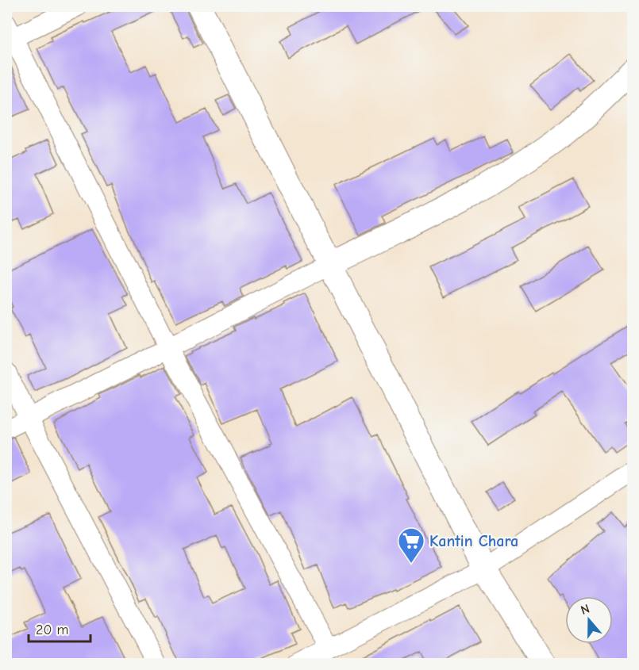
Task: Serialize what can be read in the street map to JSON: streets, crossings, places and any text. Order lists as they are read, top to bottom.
{
  "places": {
    "supermarket": ["Kantin Chara"]
  },
  "scale_bar": "20 m",
  "north": "top"
}
